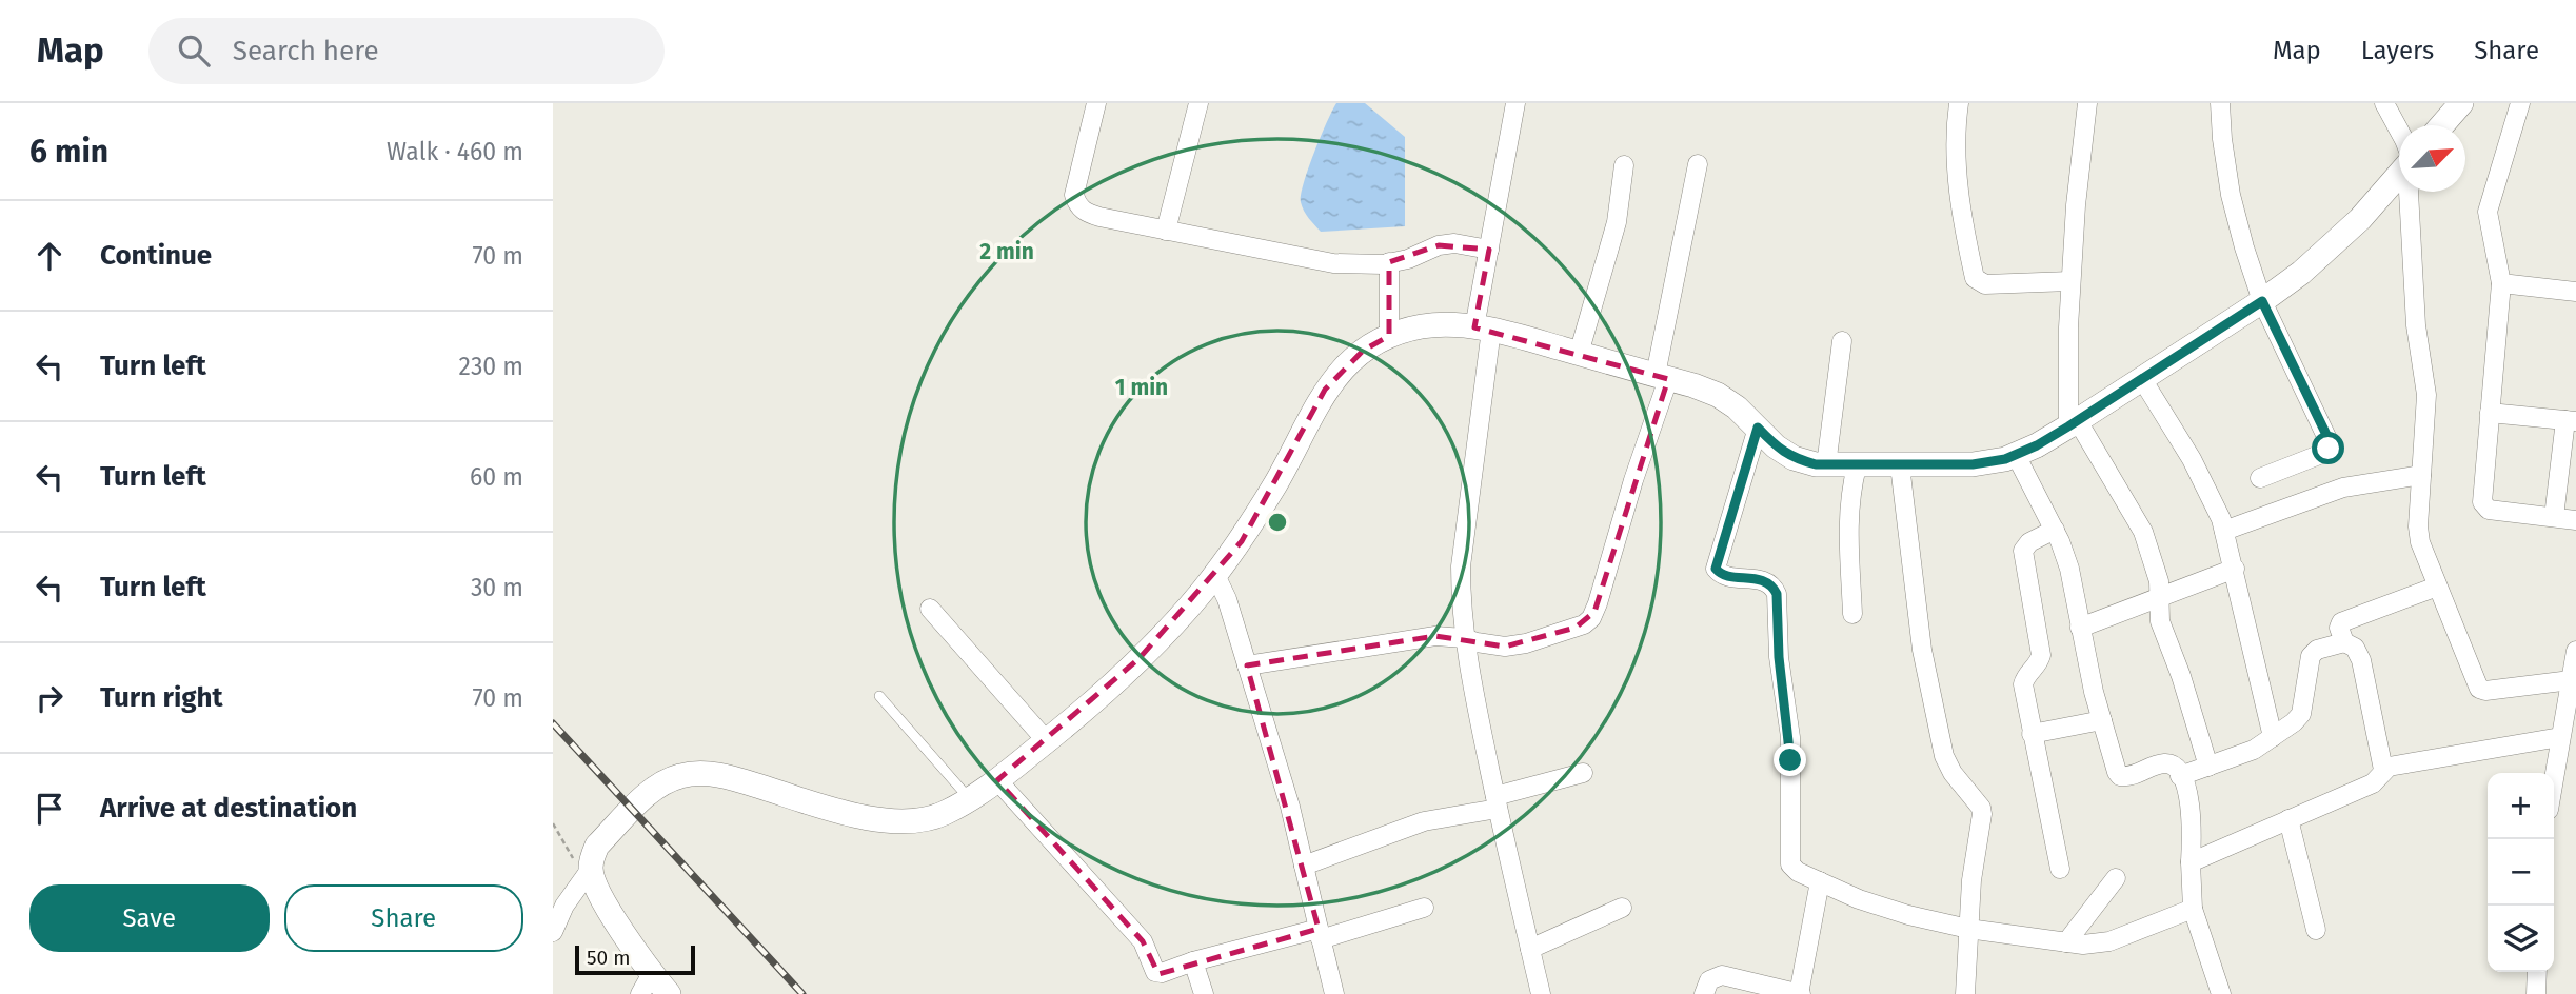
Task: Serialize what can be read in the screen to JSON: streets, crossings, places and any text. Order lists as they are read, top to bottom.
{
  "scale_bar": "50 m",
  "north": "top right",
  "page": {
    "header": "Map",
    "search": "Search here",
    "nav": ["Map", "Layers", "Share"],
    "heading": ["6 min", "Walk · 460 m"],
    "list": [
      ["Continue", "70 m"],
      ["Turn left", "230 m"],
      ["Turn left", "60 m"],
      ["Turn left", "30 m"],
      ["Turn right", "70 m"],
      "Arrive at destination"
    ],
    "map_buttons": ["+", "−"],
    "buttons": ["Save", "Share"],
    "scale": "50 m"
  },
  "rings": ["2 min", "1 min"]
}
